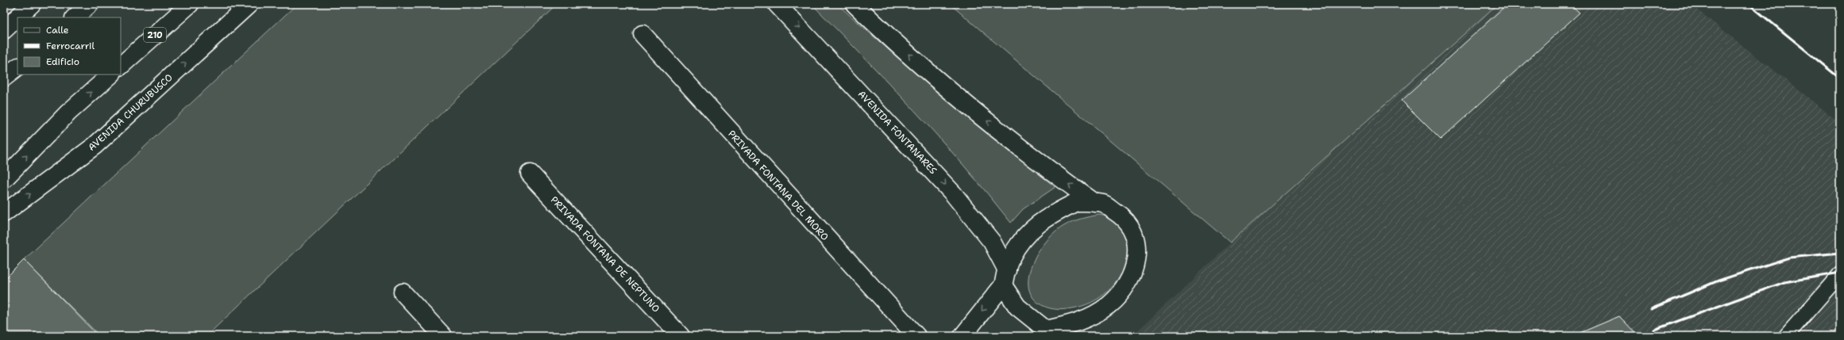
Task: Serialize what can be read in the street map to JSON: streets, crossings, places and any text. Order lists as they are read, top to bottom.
{
  "streets": {
    "main road": [
      "210",
      "AVENIDA CHURUBUSCO",
      "AVENIDA FONTANARES",
      "PRIVADA FONTANA DEL MORO",
      "PRIVADA FONTANA DE NEPTUNO"
    ]
  },
  "legend": ["Calle", "Ferrocarril", "Edificio"]
}
